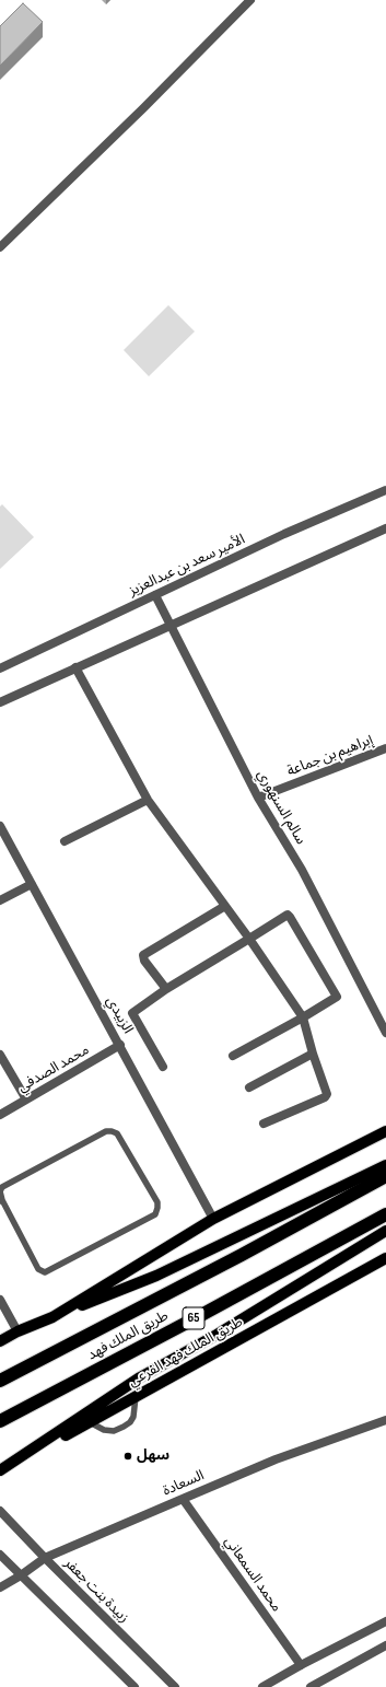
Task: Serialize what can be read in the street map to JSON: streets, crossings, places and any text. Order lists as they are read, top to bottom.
{
  "streets": {
    "highway": ["65", "طريق الملك فهد"],
    "main road": ["طريق الملك فهد الفرعي"],
    "street": [
      "الأمير سعد بن عبدالعزيز",
      "إبراهيم بن جماعة",
      "سالم السنهوري",
      "الزبيدي",
      "محمد الصدفي",
      "السعادة",
      "محمد السمعاني",
      "زبيدة بنت جعفر"
    ]
  },
  "crossings": [
    ["الأمير سعد بن عبدالعزيز", "سالم السنهوري"],
    ["إبراهيم بن جماعة", "سالم السنهوري"],
    ["الزبيدي", "محمد الصدفي"],
    ["السعادة", "محمد السمعاني"],
    ["السعادة", "زبيدة بنت جعفر"]
  ],
  "places": ["سهل"]
}
